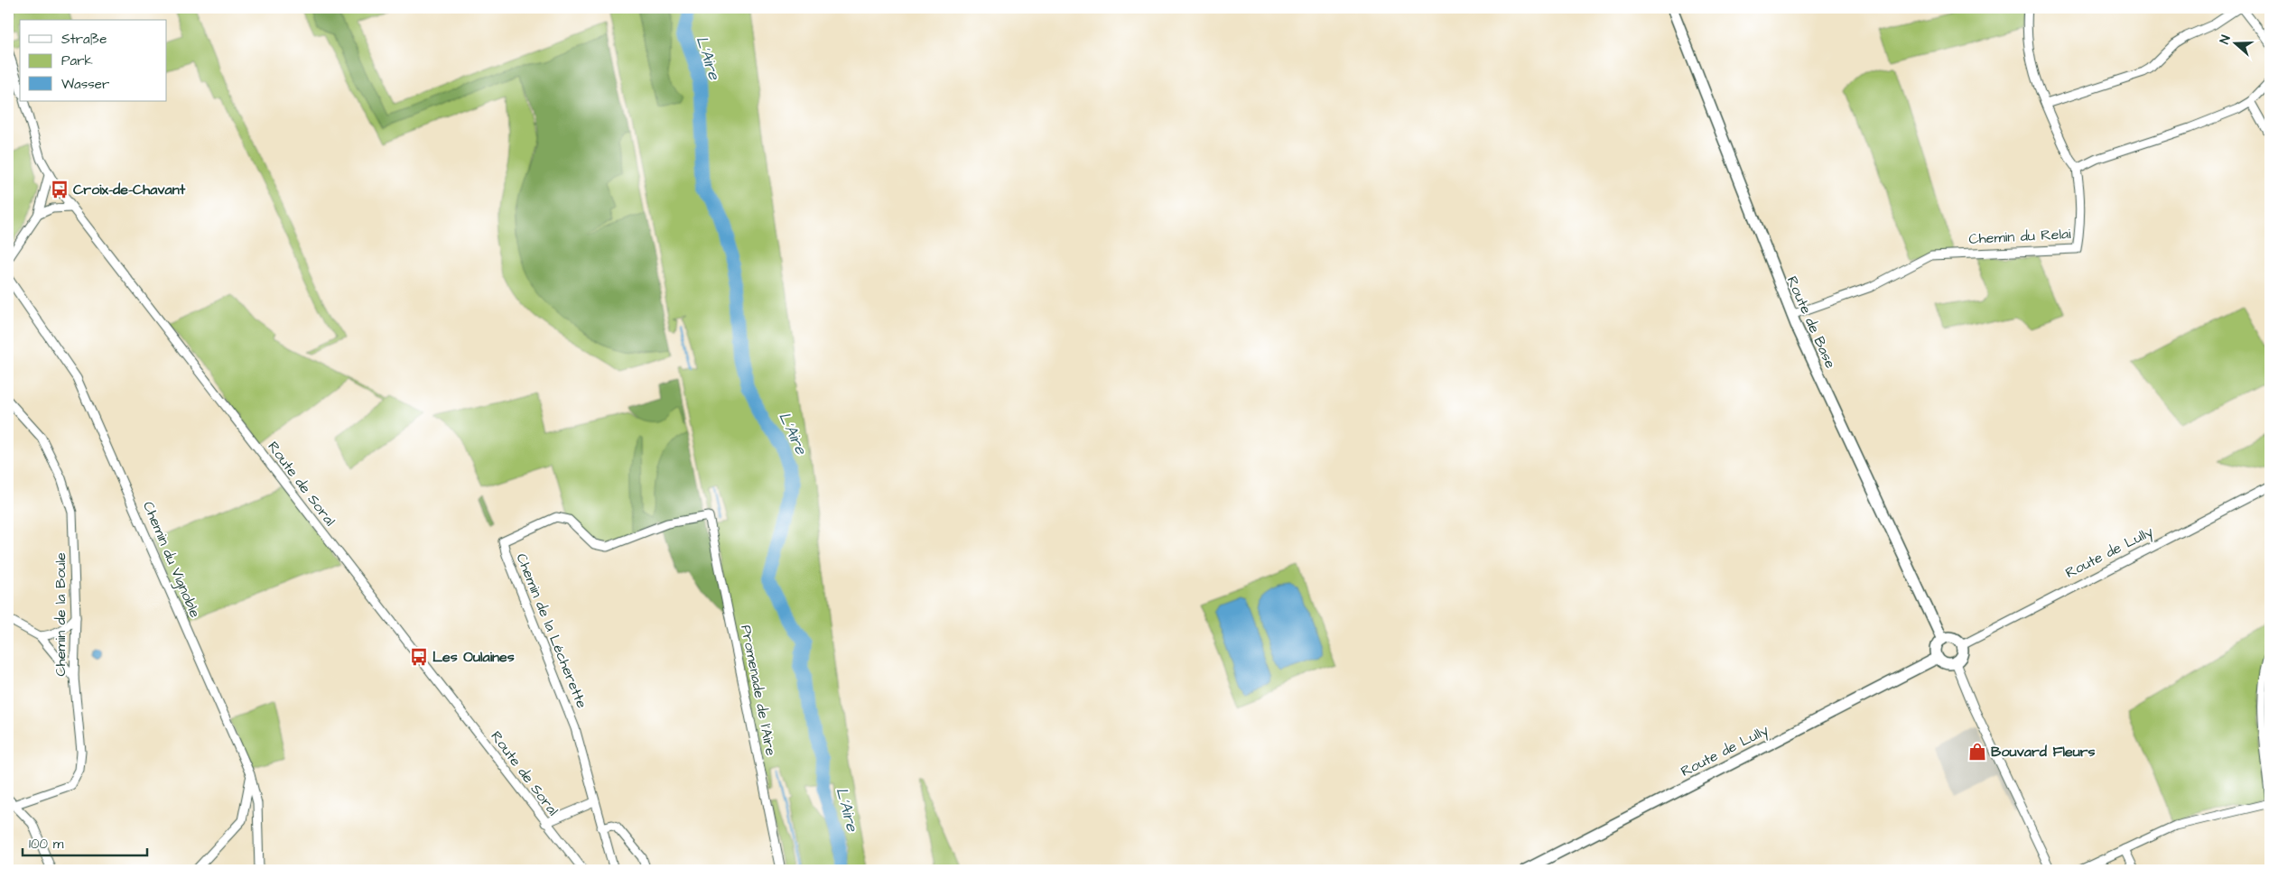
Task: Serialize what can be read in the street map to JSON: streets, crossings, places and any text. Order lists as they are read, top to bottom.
{
  "streets": {
    "main road": ["Route de Base", "Route de Lully"],
    "street": [
      "Chemin du Relai",
      "Route de Soral",
      "Chemin du Vignoble",
      "Chemin de la Boule",
      "Chemin de la Lécherette",
      "Promenade de l'Aire"
    ]
  },
  "crossings": [
    ["Chemin du Relai", "Route de Base"],
    ["Route de Base", "Route de Lully"],
    ["Chemin de la Lécherette", "Promenade de l'Aire"]
  ],
  "water": ["L'Aire"],
  "places": {
    "bus stop": ["Croix-de-Chavant", "Les Oulaines"],
    "shop": ["Bouvard Fleurs"]
  },
  "legend": ["Straße", "Park", "Wasser"],
  "scale_bar": "100 m",
  "north": "left"
}
